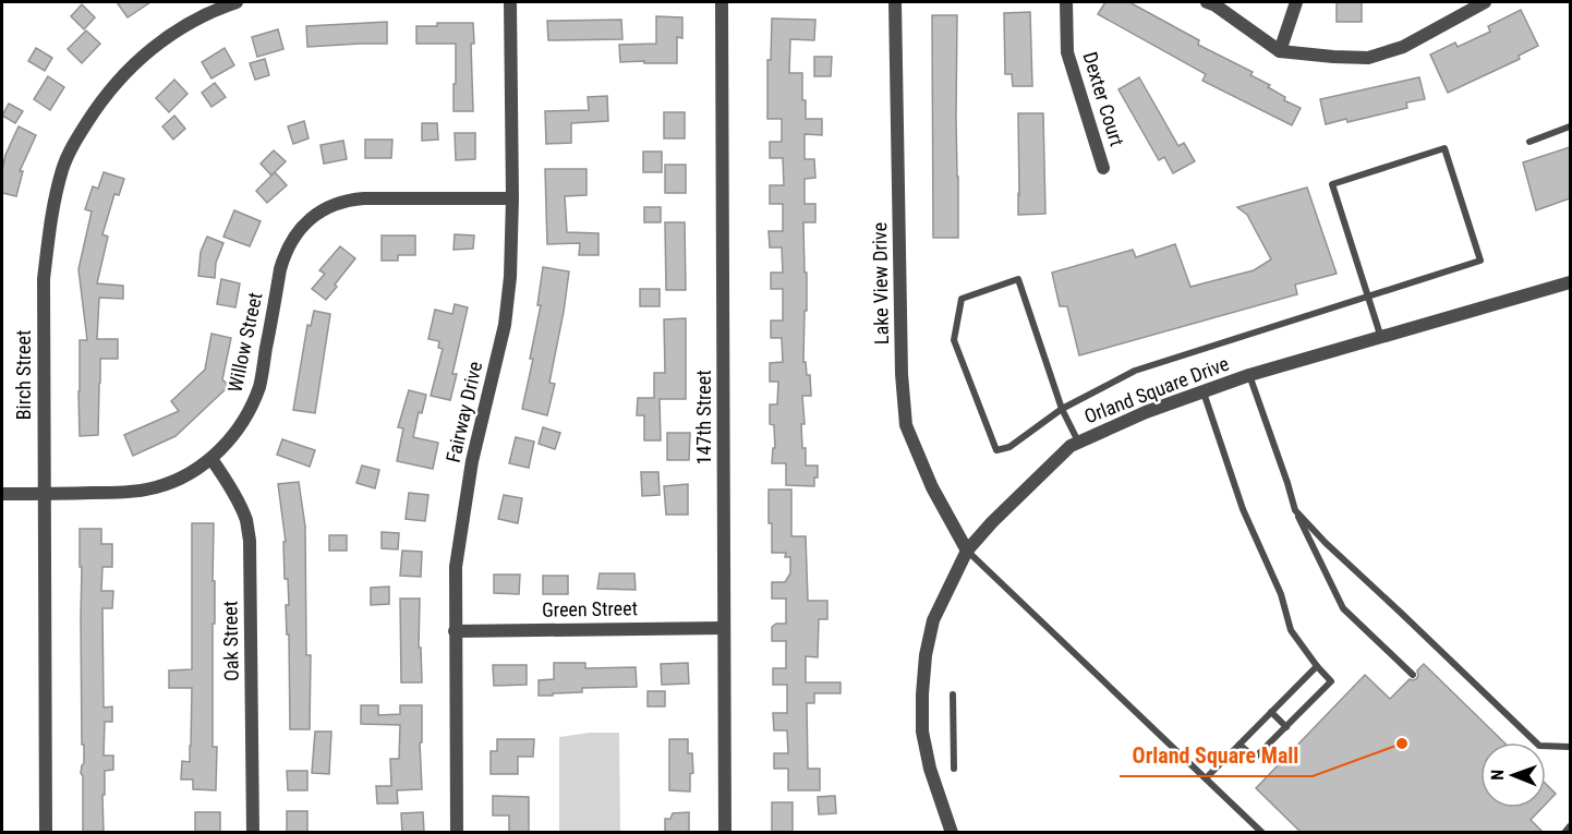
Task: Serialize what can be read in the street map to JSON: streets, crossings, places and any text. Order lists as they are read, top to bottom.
{
  "streets": {
    "street": [
      "Dexter Court",
      "Lake View Drive",
      "Willow Street",
      "Birch Street",
      "Orland Square Drive",
      "Fairway Drive",
      "147th Street",
      "Green Street",
      "Oak Street"
    ]
  },
  "crossings": [
    ["Lake View Drive", "Orland Square Drive"],
    ["Willow Street", "Birch Street"],
    ["Willow Street", "Fairway Drive"],
    ["Willow Street", "Oak Street"],
    ["Fairway Drive", "Green Street"],
    ["147th Street", "Green Street"]
  ],
  "places": ["Orland Square Mall"],
  "north": "left"
}
